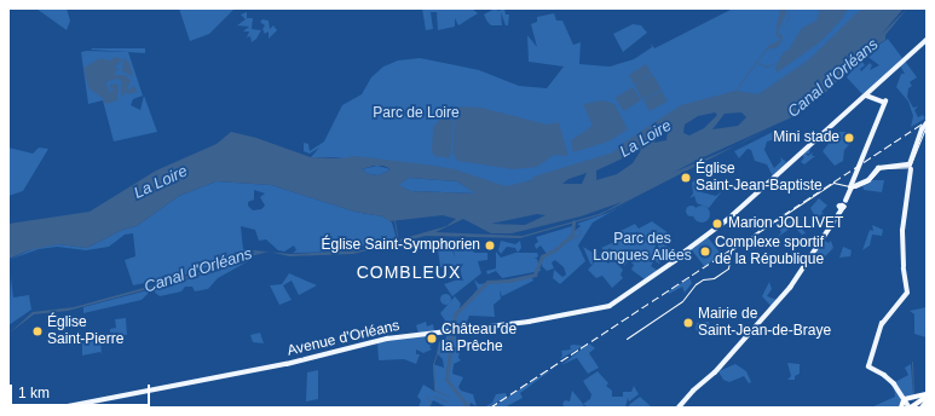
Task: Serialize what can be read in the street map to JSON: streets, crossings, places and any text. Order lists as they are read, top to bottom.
{
  "streets": {
    "main road": ["Avenue d'Orléans"]
  },
  "districts": ["COMBLEUX"],
  "water": ["Canal d'Orléans", "La Loire"],
  "parks": ["Parc de Loire", "Parc des Longues Allées"],
  "places": [
    "Mini stade",
    "Église Saint-Jean-Baptiste",
    "Marion JOLLIVET",
    "Église Saint-Symphorien",
    "Complexe sportif de la République",
    "Mairie de Saint-Jean-de-Braye",
    "Église Saint-Pierre",
    "Château de la Prêche"
  ],
  "scale_bar": "1 km"
}
